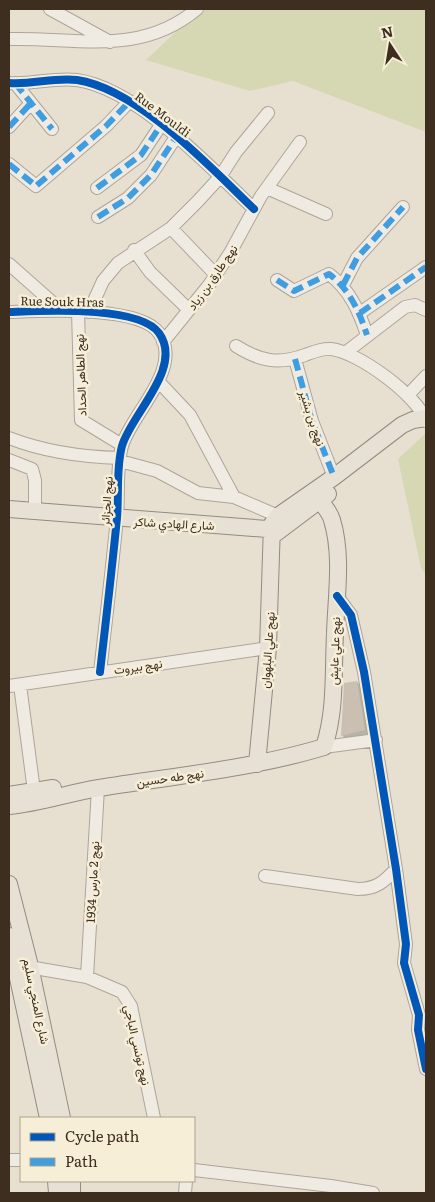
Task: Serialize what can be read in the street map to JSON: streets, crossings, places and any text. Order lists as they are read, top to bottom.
{
  "streets": {
    "main road": [
      "شارع الهادي شاكر",
      "نهج علي البلهوان",
      "نهج علي عايش",
      "نهج طه حسين",
      "شارع المنجي سليم"
    ],
    "street": [
      "Rue Mouldi",
      "نهج طارق بن زياد",
      "Rue Souk Hras",
      "نهج الطاهر الحداد",
      "نهج بن بشير",
      "نهج الجزائر",
      "نهج بيروت",
      "نهج 2 مارس 1934",
      "نهج تونسي الباجي"
    ]
  },
  "crossings": [
    ["Rue Mouldi", "نهج طارق بن زياد"],
    ["نهج طارق بن زياد", "Rue Souk Hras"],
    ["نهج طارق بن زياد", "نهج الجزائر"],
    ["Rue Souk Hras", "نهج الطاهر الحداد"],
    ["Rue Souk Hras", "نهج الجزائر"],
    ["نهج الطاهر الحداد", "نهج الجزائر"],
    ["نهج الجزائر", "شارع الهادي شاكر"],
    ["نهج الجزائر", "نهج بيروت"],
    ["شارع الهادي شاكر", "نهج علي البلهوان"],
    ["نهج علي البلهوان", "نهج بيروت"],
    ["نهج علي البلهوان", "نهج طه حسين"],
    ["نهج طه حسين", "نهج 2 مارس 1934"],
    ["نهج 2 مارس 1934", "نهج تونسي الباجي"],
    ["شارع المنجي سليم", "نهج تونسي الباجي"]
  ],
  "legend": ["Cycle path", "Path"],
  "north": "top"
}
